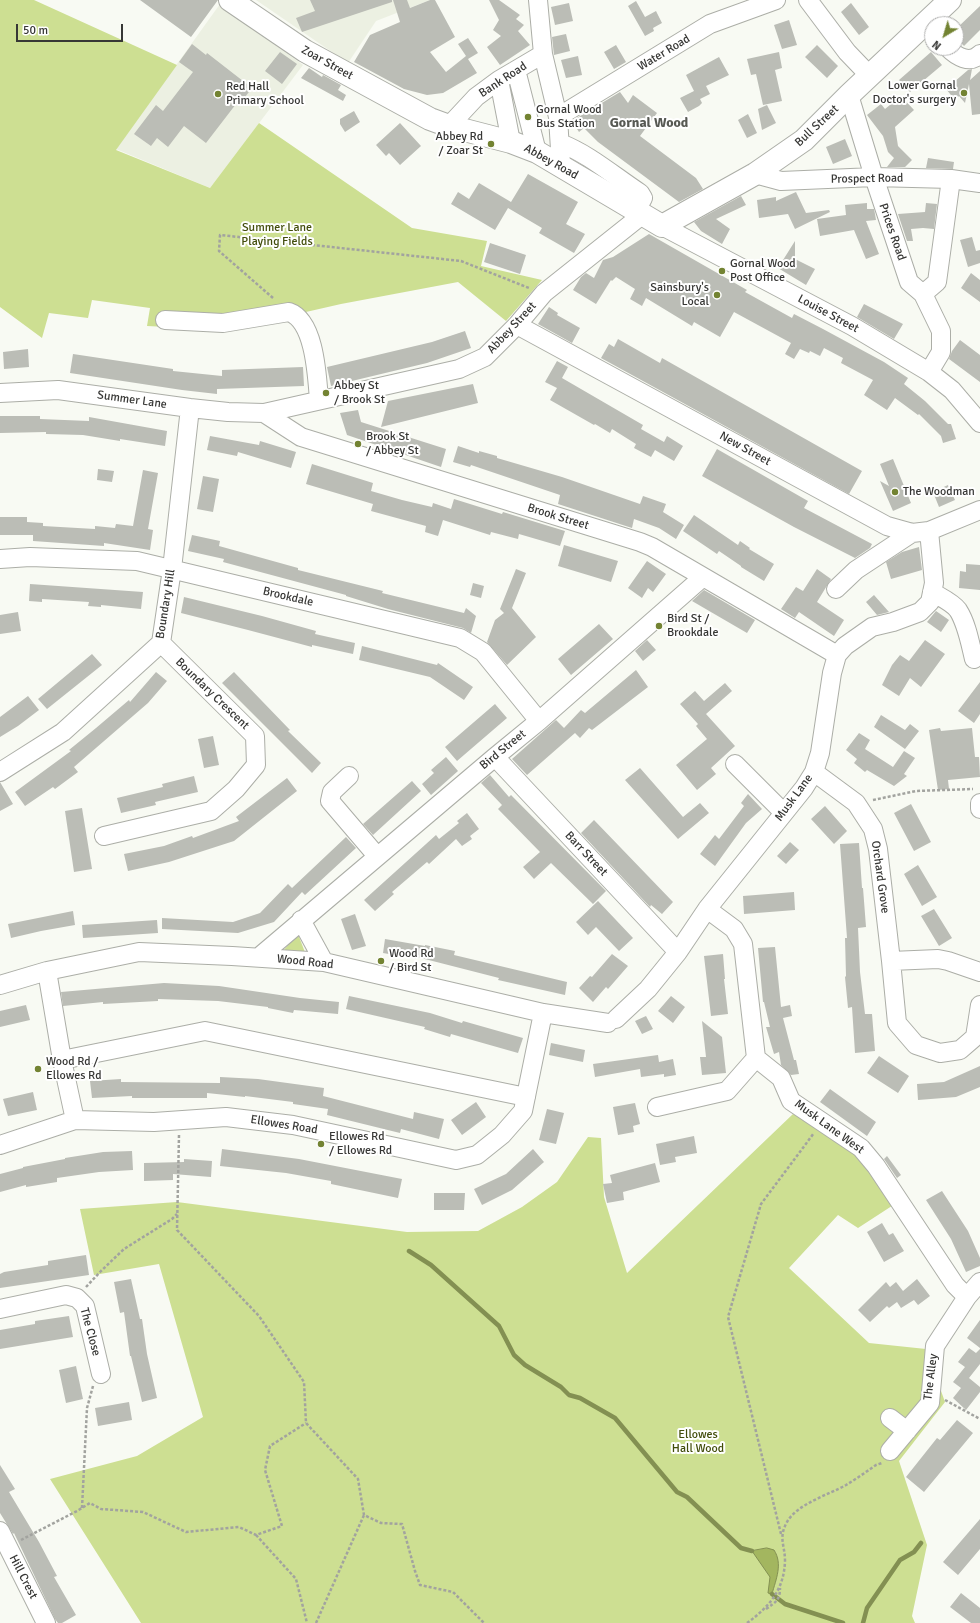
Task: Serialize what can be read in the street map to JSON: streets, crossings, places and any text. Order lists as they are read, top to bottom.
{
  "streets": {
    "main road": ["Zoar Street", "Bull Street", "Abbey Road"],
    "street": [
      "Water Road",
      "Bank Road",
      "Prospect Road",
      "Prices Road",
      "Louise Street",
      "Abbey Street",
      "Summer Lane",
      "New Street",
      "Brook Street",
      "Brookdale",
      "Boundary Hill",
      "Boundary Crescent",
      "Bird Street",
      "Musk Lane",
      "Barr Street",
      "Orchard Grove",
      "Wood Road",
      "Ellowes Road",
      "Musk Lane West",
      "The Close",
      "The Alley",
      "Hill Crest"
    ]
  },
  "crossings": [
    ["Water Road", "Bank Road"],
    ["Zoar Street", "Bank Road"],
    ["Zoar Street", "Abbey Road"],
    ["Bank Road", "Abbey Road"],
    ["Bull Street", "Prospect Road"],
    ["Bull Street", "Prices Road"],
    ["Bull Street", "Louise Street"],
    ["Abbey Road", "Abbey Street"],
    ["Prospect Road", "Prices Road"],
    ["Prices Road", "Louise Street"],
    ["Abbey Street", "Summer Lane"],
    ["Abbey Street", "New Street"],
    ["Abbey Street", "Brook Street"],
    ["Summer Lane", "Brook Street"],
    ["Summer Lane", "Boundary Hill"],
    ["Brook Street", "Bird Street"],
    ["Brook Street", "Musk Lane"],
    ["Brookdale", "Boundary Hill"],
    ["Brookdale", "Bird Street"],
    ["Boundary Hill", "Boundary Crescent"],
    ["Bird Street", "Barr Street"],
    ["Bird Street", "Wood Road"],
    ["Musk Lane", "Barr Street"],
    ["Musk Lane", "Orchard Grove"],
    ["Musk Lane", "Wood Road"],
    ["Wood Road", "Ellowes Road"],
    ["Musk Lane West", "The Alley"]
  ],
  "districts": ["Gornal Wood"],
  "parks": ["Summer Lane Playing Fields", "Ellowes Hall Wood"],
  "places": [
    "Lower Gornal Doctor's surgery",
    "Red Hall Primary School",
    "Gornal Wood Bus Station",
    "Abbey Rd / Zoar St",
    "Gornal Wood Post Office",
    "Sainsbury's Local",
    "Abbey St / Brook St",
    "Brook St / Abbey St",
    "The Woodman",
    "Bird St / Brookdale",
    "Wood Rd / Bird St",
    "Wood Rd / Ellowes Rd",
    "Ellowes Rd / Ellowes Rd"
  ],
  "scale_bar": "50 m",
  "north": "bottom left"
}
